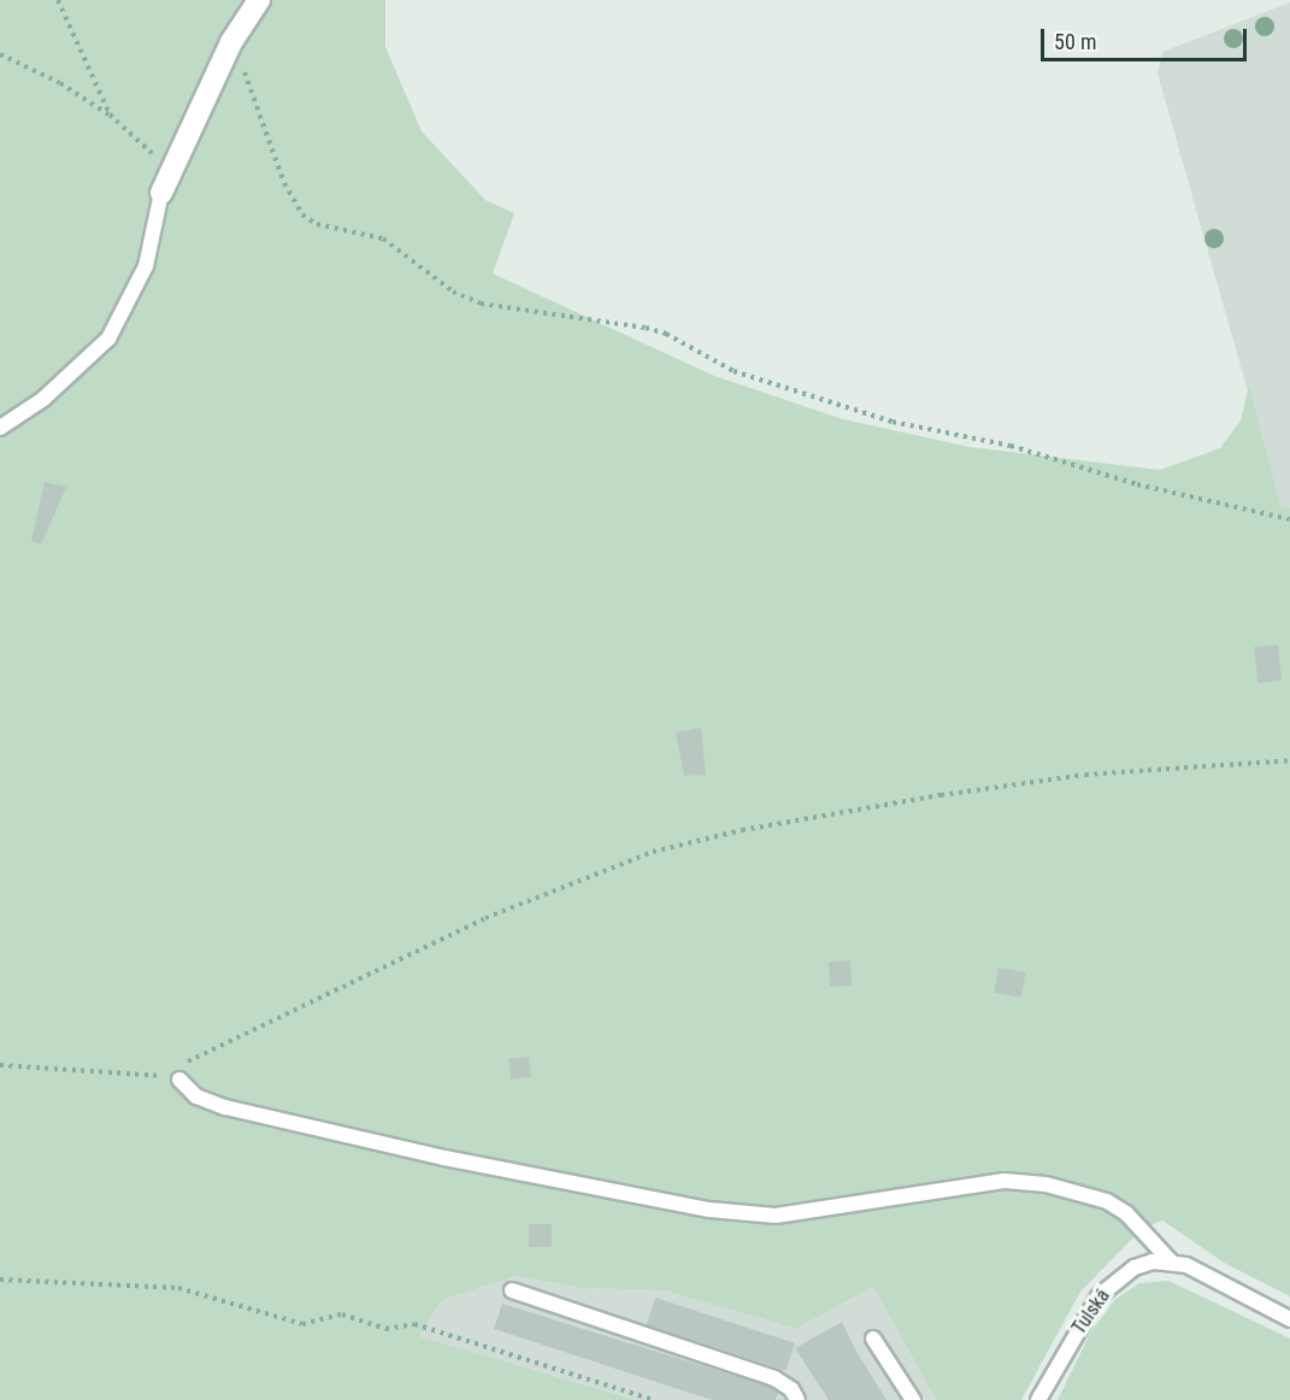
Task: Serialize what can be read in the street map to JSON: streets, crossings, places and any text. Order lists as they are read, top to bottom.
{
  "streets": {
    "lane": ["Tulská"]
  },
  "scale_bar": "50 m"
}
